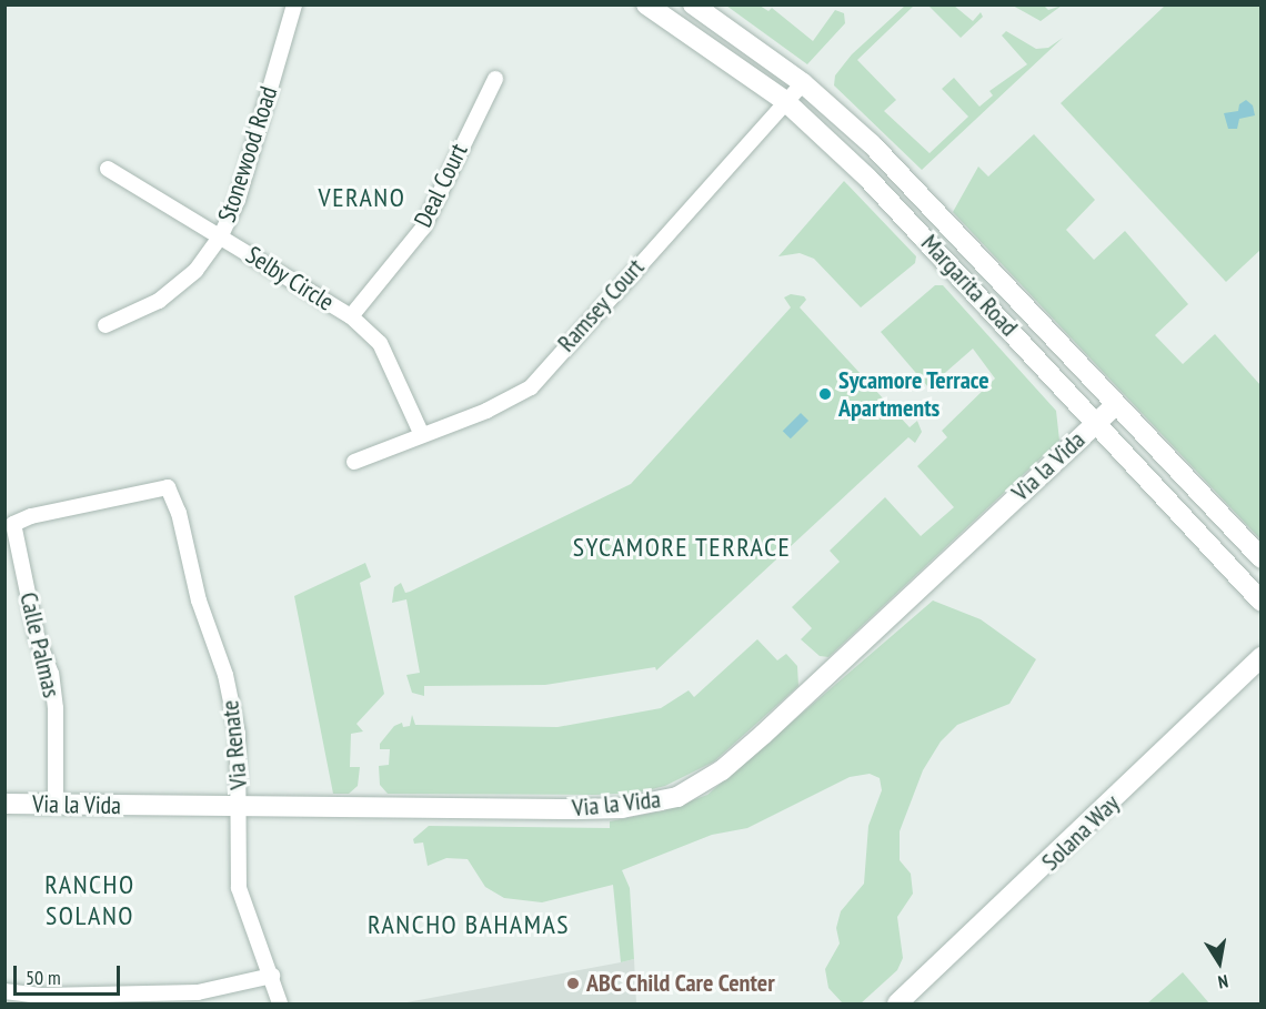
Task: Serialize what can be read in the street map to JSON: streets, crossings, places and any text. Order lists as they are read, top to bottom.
{
  "streets": {
    "street": [
      "Stonewood Road",
      "Deal Court",
      "Selby Circle",
      "Margarita Road",
      "Ramsey Court",
      "Via la Vida",
      "Calle Palmas",
      "Via Renate",
      "Solana Way"
    ]
  },
  "crossings": [
    ["Stonewood Road", "Selby Circle"],
    ["Deal Court", "Selby Circle"],
    ["Selby Circle", "Ramsey Court"],
    ["Margarita Road", "Ramsey Court"],
    ["Margarita Road", "Via la Vida"],
    ["Via la Vida", "Calle Palmas"],
    ["Via la Vida", "Via Renate"],
    ["Calle Palmas", "Via Renate"]
  ],
  "districts": [
    "VERANO",
    "SYCAMORE TERRACE",
    "RANCHO SOLANO",
    "RANCHO BAHAMAS"
  ],
  "places": ["Sycamore Terrace Apartments", "ABC Child Care Center"],
  "scale_bar": "50 m",
  "north": "bottom"
}
